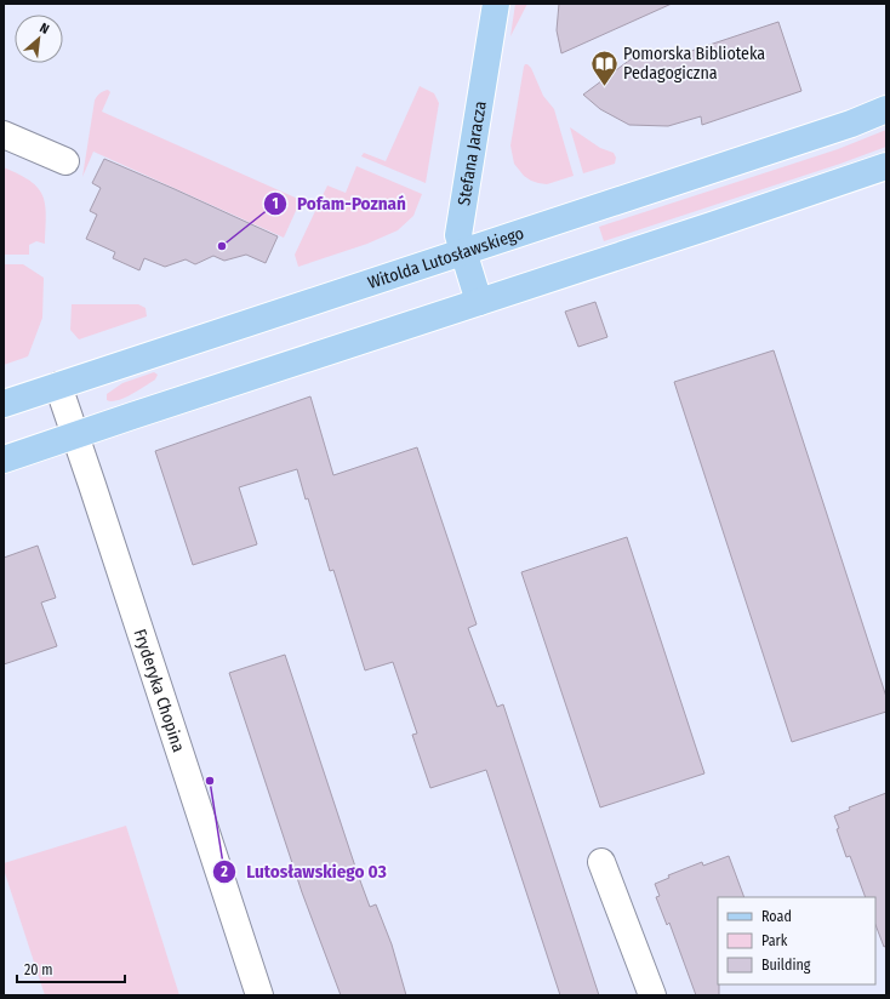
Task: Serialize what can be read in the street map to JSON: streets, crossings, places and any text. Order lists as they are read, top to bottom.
{
  "streets": {
    "main road": ["Stefana Jaracza", "Witolda Lutosławskiego"],
    "street": ["Fryderyka Chopina"]
  },
  "crossings": [
    ["Stefana Jaracza", "Witolda Lutosławskiego"],
    ["Witolda Lutosławskiego", "Fryderyka Chopina"]
  ],
  "places": {
    "library": ["Pomorska Biblioteka Pedagogiczna"],
    "other": ["Pofam-Poznań", "Lutosławskiego 03"]
  },
  "legend": ["Road", "Park", "Building"],
  "scale_bar": "20 m",
  "north": "top right"
}
